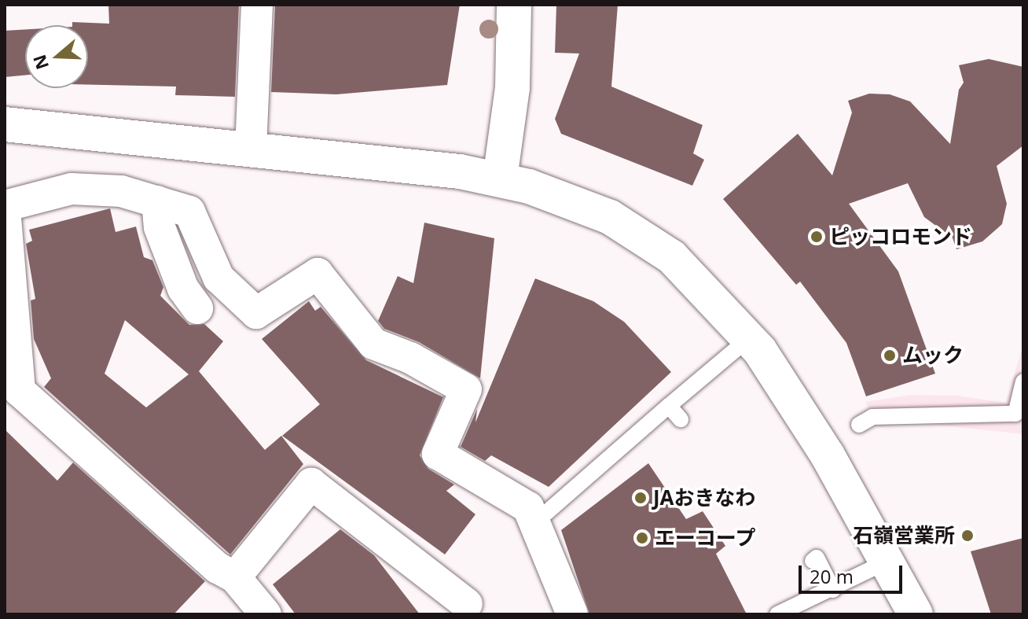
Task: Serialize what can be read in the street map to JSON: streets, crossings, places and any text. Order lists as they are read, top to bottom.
{
  "places": [
    "ピッコロモンド",
    "ムック",
    "JAおきなわ",
    "石嶺営業所",
    "エーコープ"
  ],
  "scale_bar": "20 m",
  "north": "left"
}
